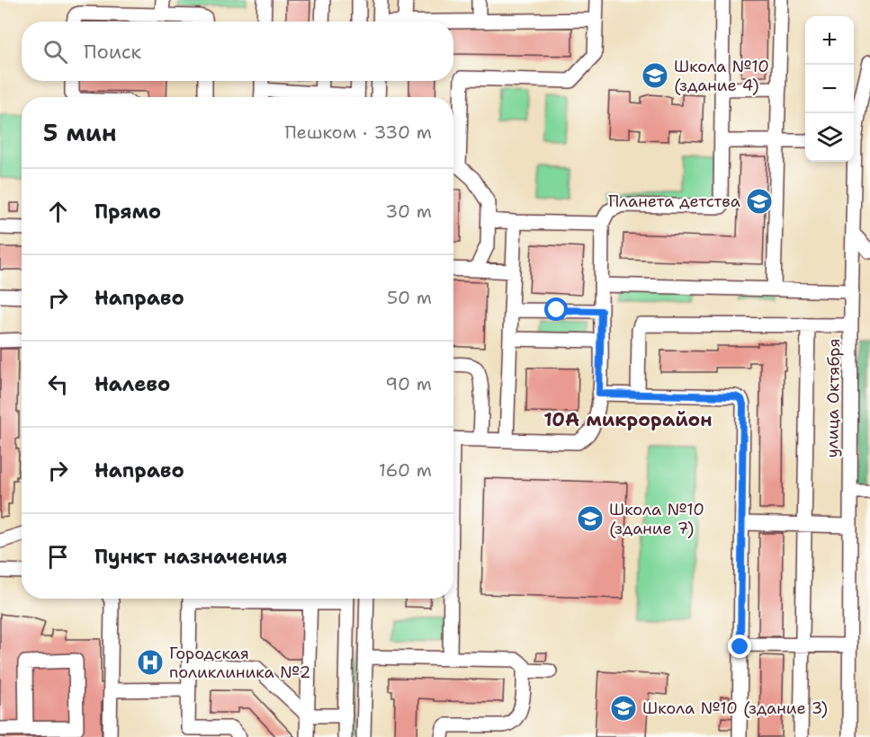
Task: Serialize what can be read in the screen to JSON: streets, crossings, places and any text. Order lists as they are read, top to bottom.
{
  "streets": {
    "street": ["улица Октября"]
  },
  "districts": ["10А микрорайон"],
  "places": {
    "school or university": [
      "Школа №10 (здание 4)",
      "Планета детства",
      "Школа №10 (здание 7)",
      "Школа №10 (здание 3)"
    ],
    "hospital": ["Городская поликлиника №2"]
  },
  "page": {
    "map_buttons": ["+", "−"],
    "search": "Поиск",
    "heading": ["5 мин", "Пешком · 330 m"],
    "list": [
      ["Прямо", "30 m"],
      ["Направо", "50 m"],
      ["Налево", "90 m"],
      ["Направо", "160 m"],
      "Пункт назначения"
    ]
  }
}
